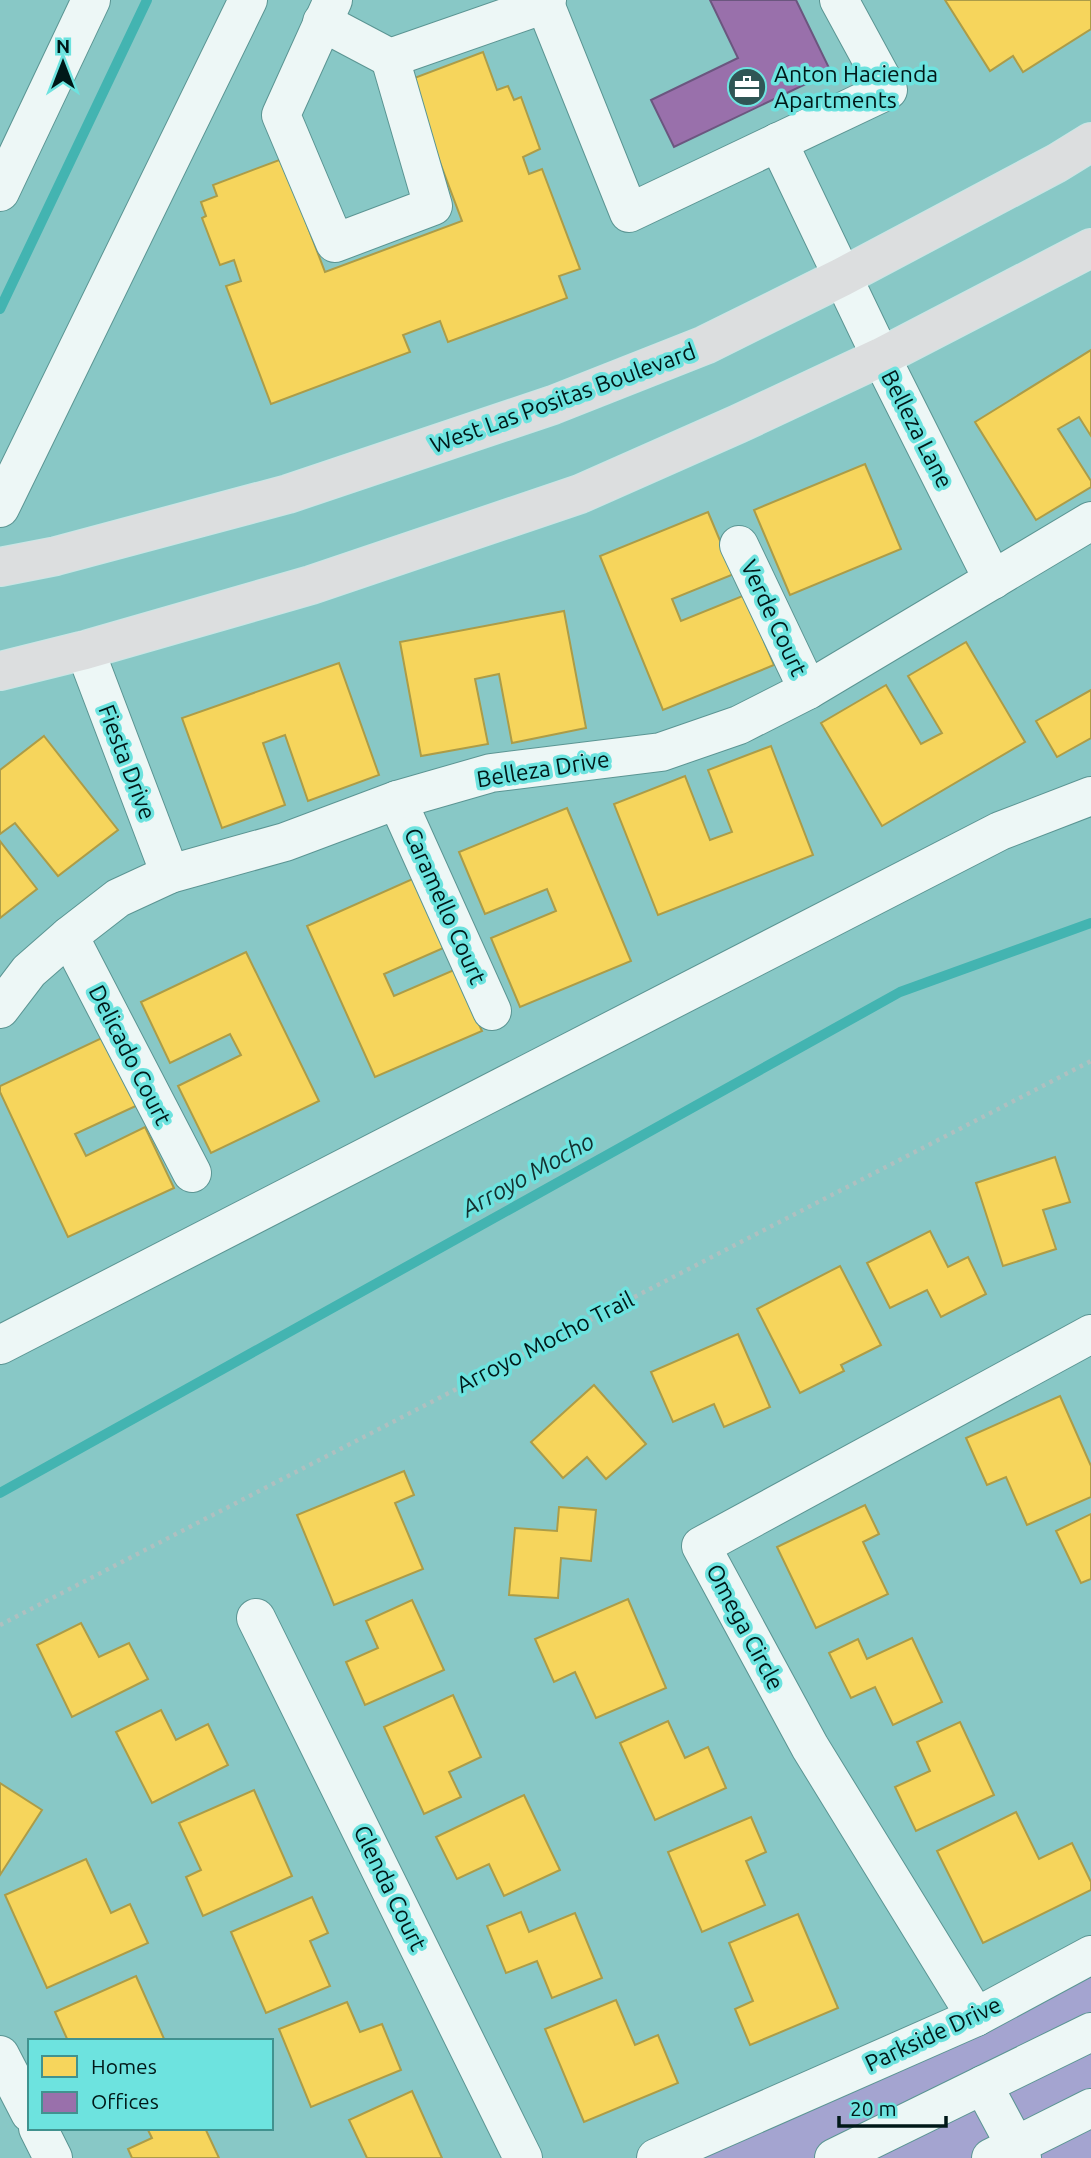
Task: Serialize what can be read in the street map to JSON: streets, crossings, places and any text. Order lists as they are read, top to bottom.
{
  "streets": {
    "main road": ["West Las Positas Boulevard"],
    "street": [
      "Belleza Lane",
      "Verde Court",
      "Fiesta Drive",
      "Belleza Drive",
      "Caramello Court",
      "Delicado Court",
      "Omega Circle",
      "Glenda Court",
      "Parkside Drive"
    ],
    "path": ["Arroyo Mocho Trail"]
  },
  "crossings": [
    ["West Las Positas Boulevard", "Belleza Lane"],
    ["Belleza Lane", "Belleza Drive"],
    ["Verde Court", "Belleza Drive"],
    ["Fiesta Drive", "Belleza Drive"],
    ["Belleza Drive", "Caramello Court"],
    ["Belleza Drive", "Delicado Court"],
    ["Omega Circle", "Parkside Drive"]
  ],
  "water": ["Arroyo Mocho"],
  "places": {
    "office": ["Anton Hacienda Apartments"]
  },
  "legend": ["Homes", "Offices"],
  "scale_bar": "20 m",
  "north": "top"
}
